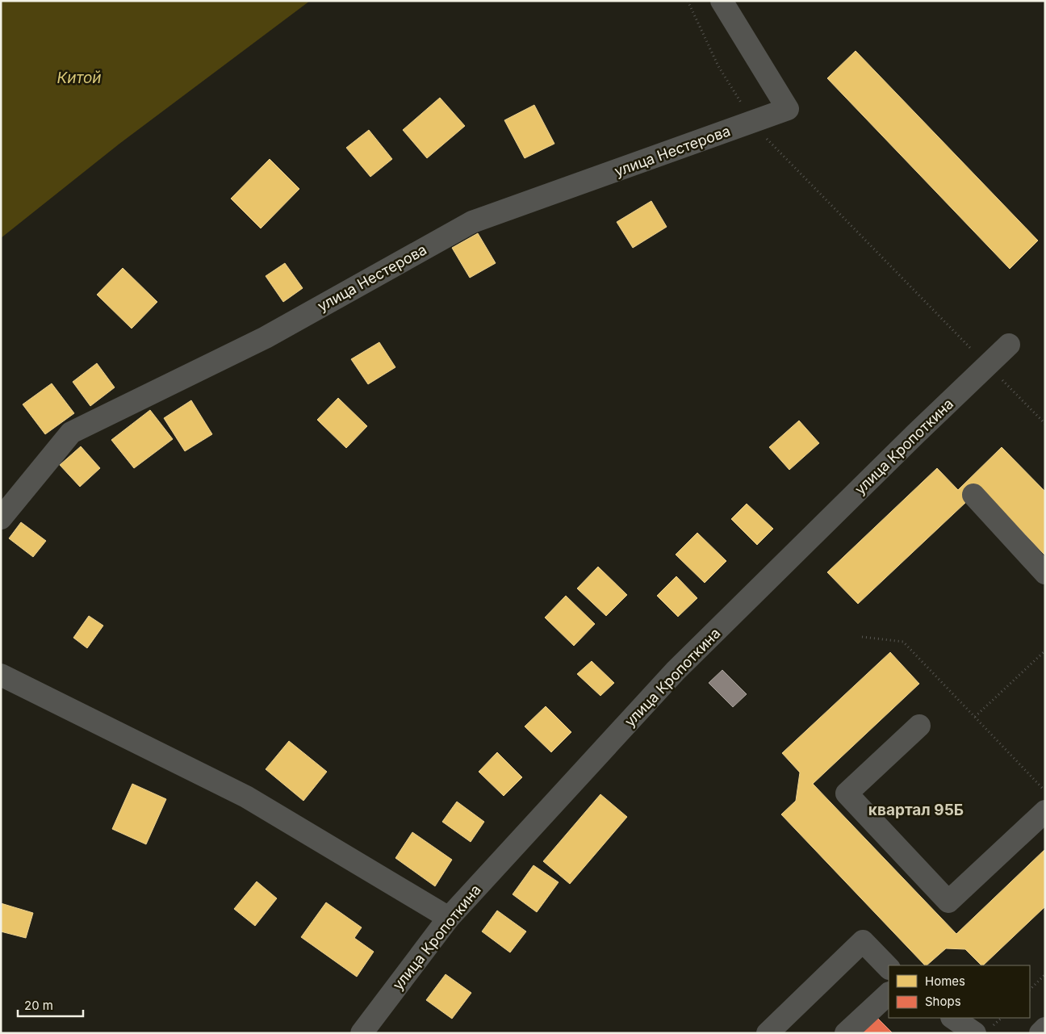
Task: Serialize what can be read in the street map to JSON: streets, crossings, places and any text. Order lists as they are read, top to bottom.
{
  "streets": {
    "street": ["улица Нестерова", "улица Кропоткина"]
  },
  "districts": ["квартал 95Б"],
  "water": ["Китой"],
  "legend": ["Homes", "Shops"],
  "scale_bar": "20 m"
}
